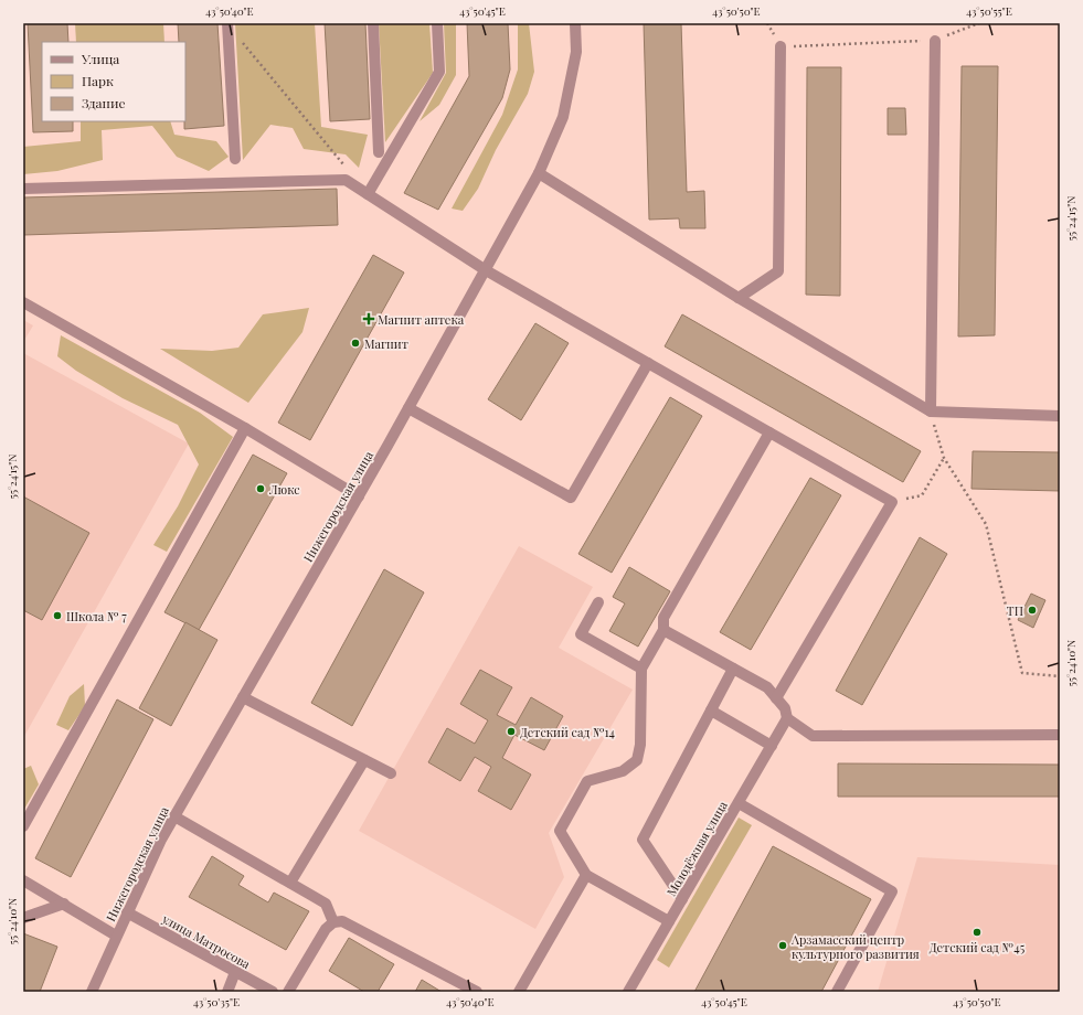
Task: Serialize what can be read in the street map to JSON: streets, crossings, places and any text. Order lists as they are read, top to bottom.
{
  "streets": {
    "street": ["Нижегородская улица", "Молодёжная улица", "улица Матросова"]
  },
  "crossings": [
    ["Нижегородская улица", "улица Матросова"]
  ],
  "places": {
    "health": ["Магнит аптека"],
    "other": [
      "Магнит",
      "Люкс",
      "ТП",
      "Школа № 7",
      "Детский сад №14",
      "Детский сад №45",
      "Арзамасский центр культурного развития"
    ]
  },
  "legend": ["Улица", "Парк", "Здание"],
  "coordinates": [
    "43°50'40\"E",
    "43°50'45\"E",
    "43°50'50\"E",
    "43°50'55\"E",
    "55°24'15\"N",
    "55°24'10\"N",
    "43°50'35\"E"
  ]
}
